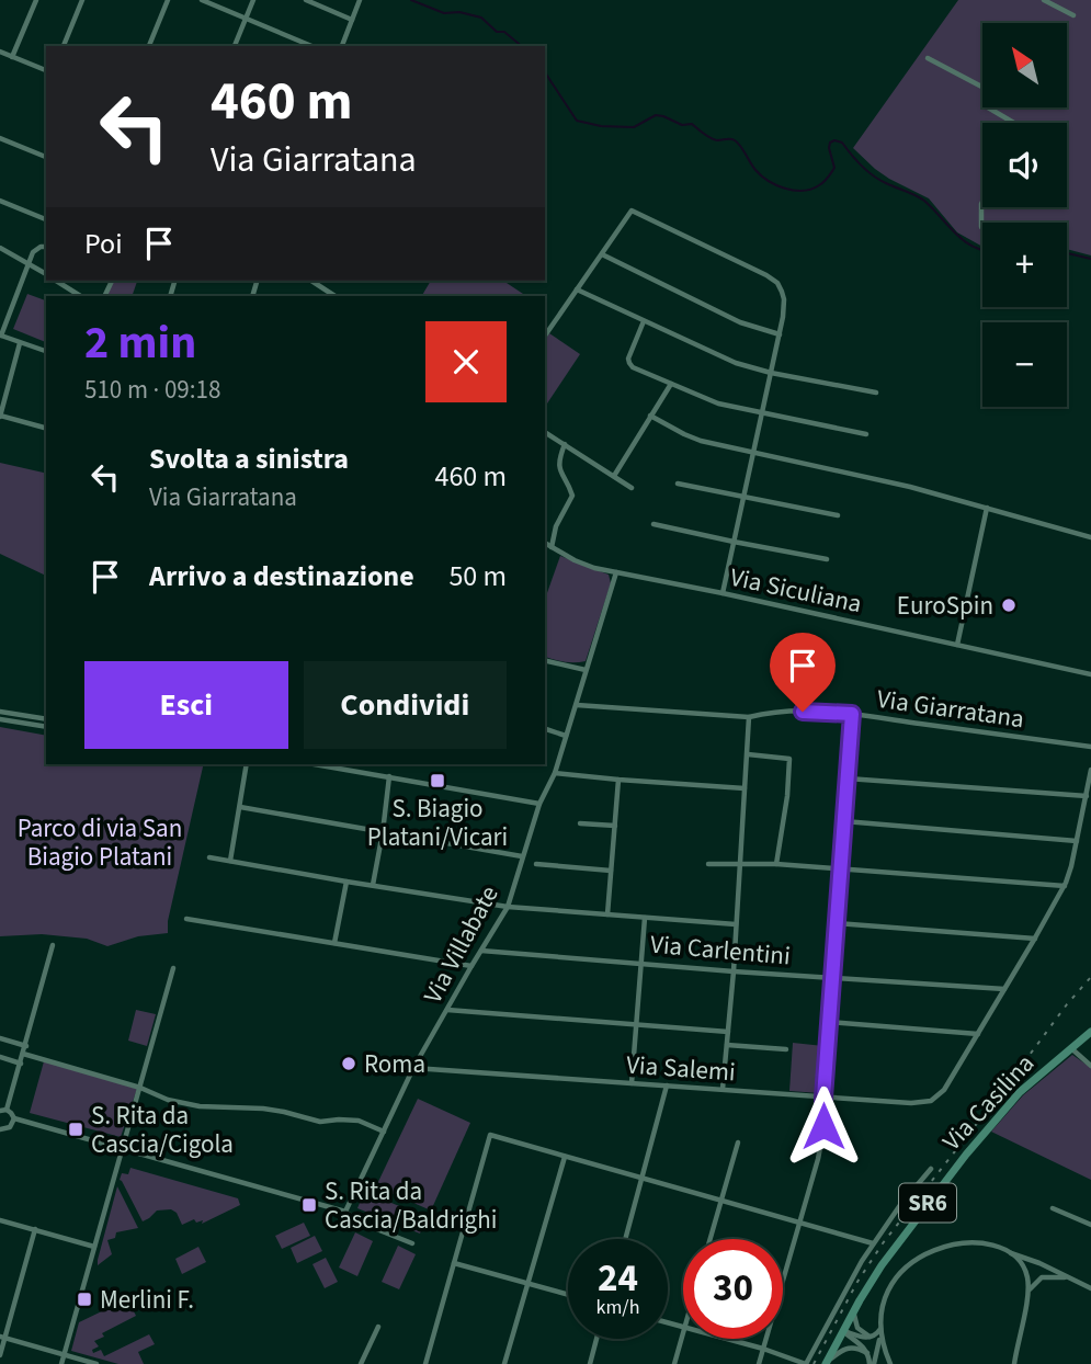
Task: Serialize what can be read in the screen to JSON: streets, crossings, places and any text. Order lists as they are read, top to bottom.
{
  "streets": {
    "main road": ["Via Casilina", "SR6"],
    "street": [
      "Via Siculiana",
      "Via Giarratana",
      "Via Villabate",
      "Via Carlentini",
      "Via Salemi"
    ]
  },
  "crossings": [
    ["Via Siculiana", "Via Villabate"],
    ["Via Giarratana", "Via Villabate"],
    ["Via Villabate", "Via Carlentini"],
    ["Via Villabate", "Via Salemi"]
  ],
  "parks": ["Parco di via San Biagio Platani"],
  "places": {
    "other": ["EuroSpin", "Roma"],
    "transit": [
      "S. Biagio Platani/Vicari",
      "S. Rita da Cascia/Cigola",
      "S. Rita da Cascia/Baldrighi",
      "Merlini F."
    ]
  },
  "north": "top left",
  "page": {
    "map_buttons": ["+", "−"],
    "turn": ["460 m", "Via Giarratana"],
    "then": "Poi",
    "heading": ["2 min", "510 m · 09:18"],
    "list": [
      {
        "name": "Svolta a sinistra",
        "note": "Via Giarratana",
        "value": "460 m"
      },
      {
        "name": "Arrivo a destinazione",
        "value": "50 m"
      }
    ],
    "buttons": ["Esci", "Condividi"],
    "speed": "24 km/h",
    "limit": "30"
  }
}
